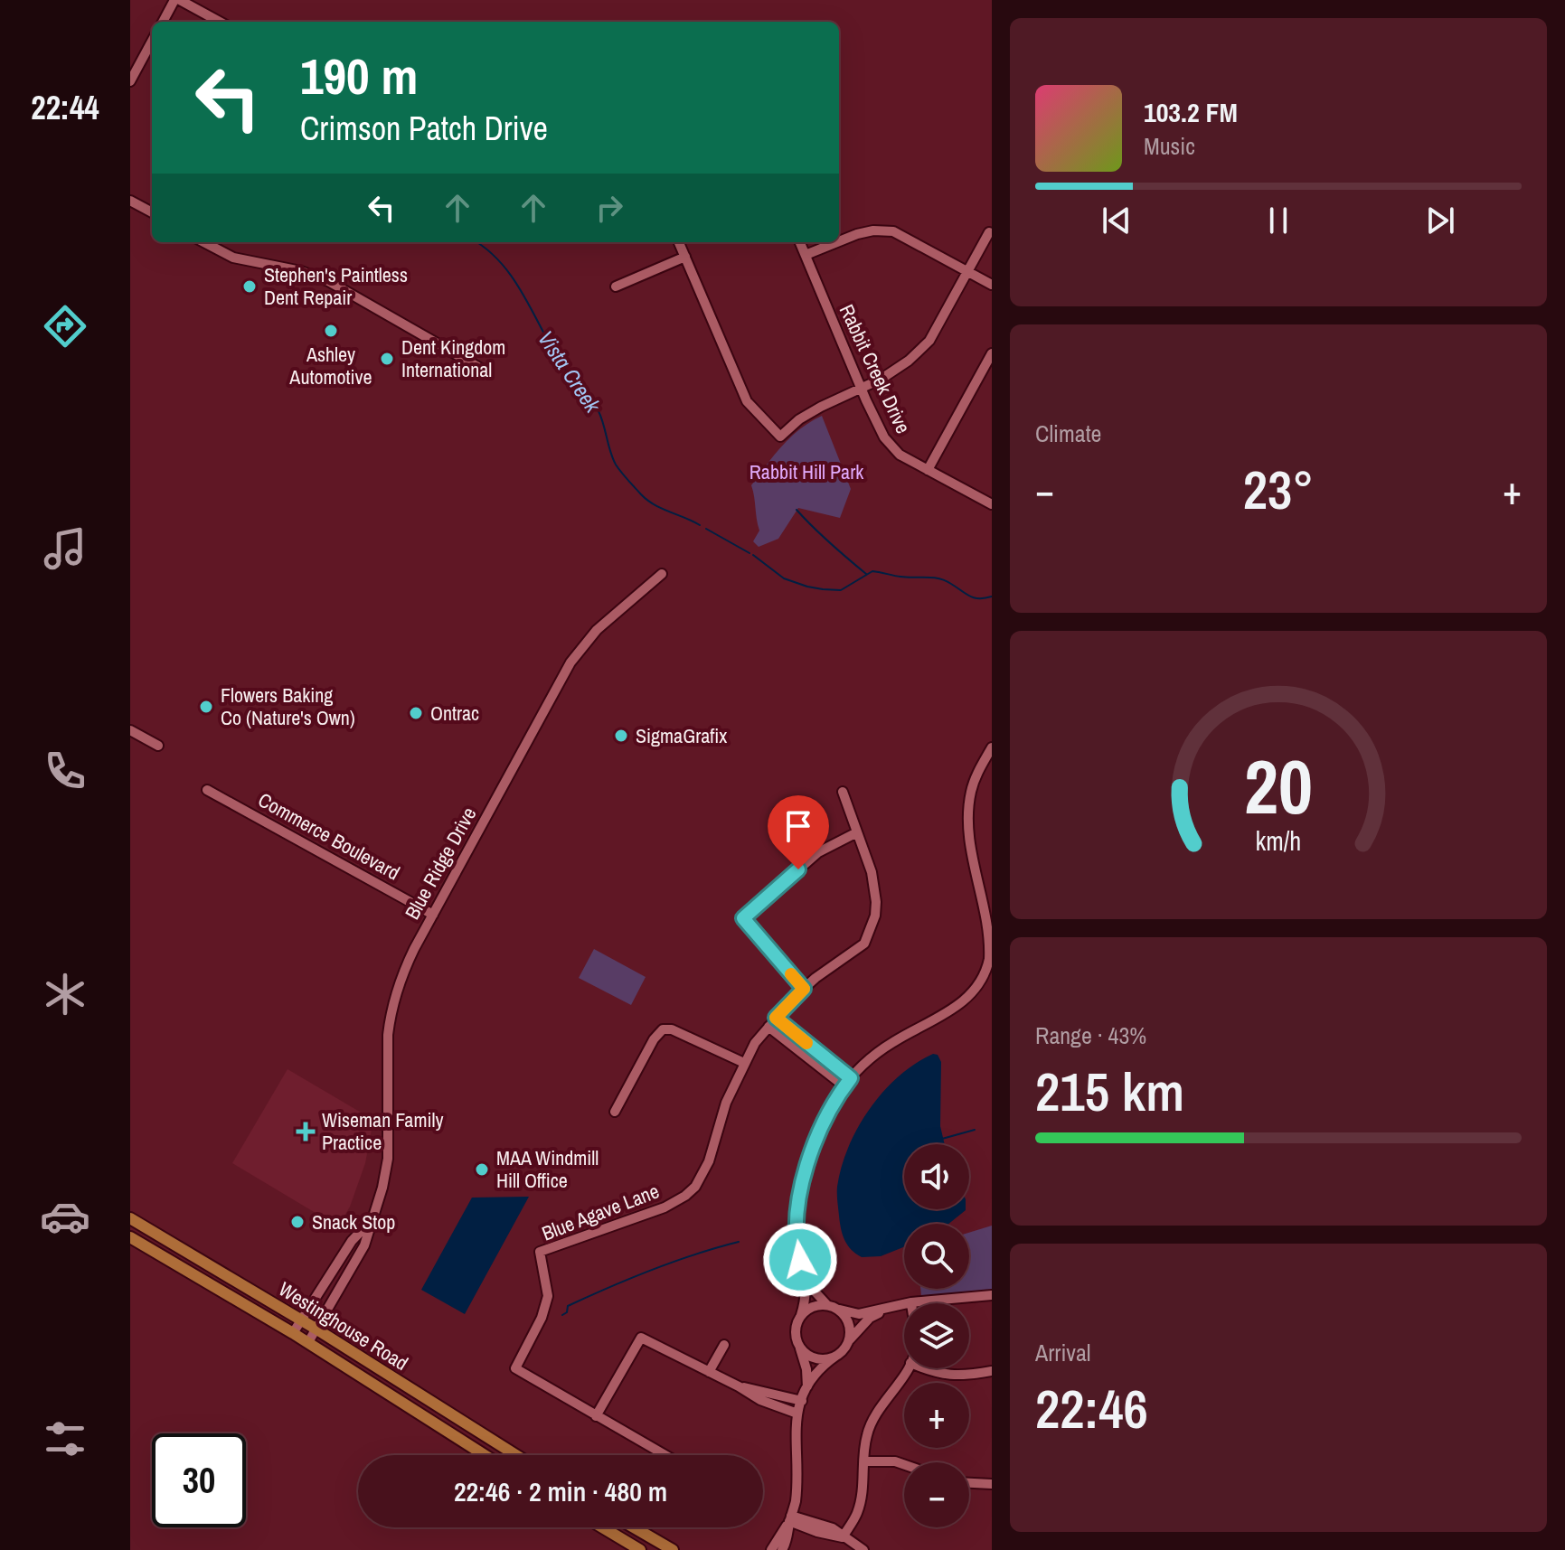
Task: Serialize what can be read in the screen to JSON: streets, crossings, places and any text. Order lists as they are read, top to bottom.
{
  "streets": {
    "main road": ["Westinghouse Road"],
    "street": [
      "Rabbit Creek Drive",
      "Commerce Boulevard",
      "Blue Ridge Drive",
      "Blue Agave Lane"
    ]
  },
  "crossings": [
    ["Commerce Boulevard", "Blue Ridge Drive"],
    ["Blue Ridge Drive", "Westinghouse Road"]
  ],
  "water": ["Vista Creek"],
  "parks": ["Rabbit Hill Park"],
  "places": {
    "other": [
      "Stephen's Paintless Dent Repair",
      "Ashley Automotive",
      "Dent Kingdom International",
      "Flowers Baking Co (Nature's Own)",
      "Ontrac",
      "SigmaGrafix",
      "MAA Windmill Hill Office",
      "Snack Stop"
    ],
    "health": ["Wiseman Family Practice"]
  },
  "page": {
    "tabs": "22:44",
    "turn": ["190 m", "Crimson Patch Drive"],
    "song": ["103.2 FM", "Music"],
    "tile": [
      "Climate",
      ["Range · 43%", "215 km"],
      ["Arrival", "22:46"]
    ],
    "heat": ["−", "23°", "+"],
    "map_buttons": ["+", "−"],
    "limit": "30",
    "trip": "22:46 · 2 min · 480 m",
    "gauge": ["20", "km/h"]
  }
}
